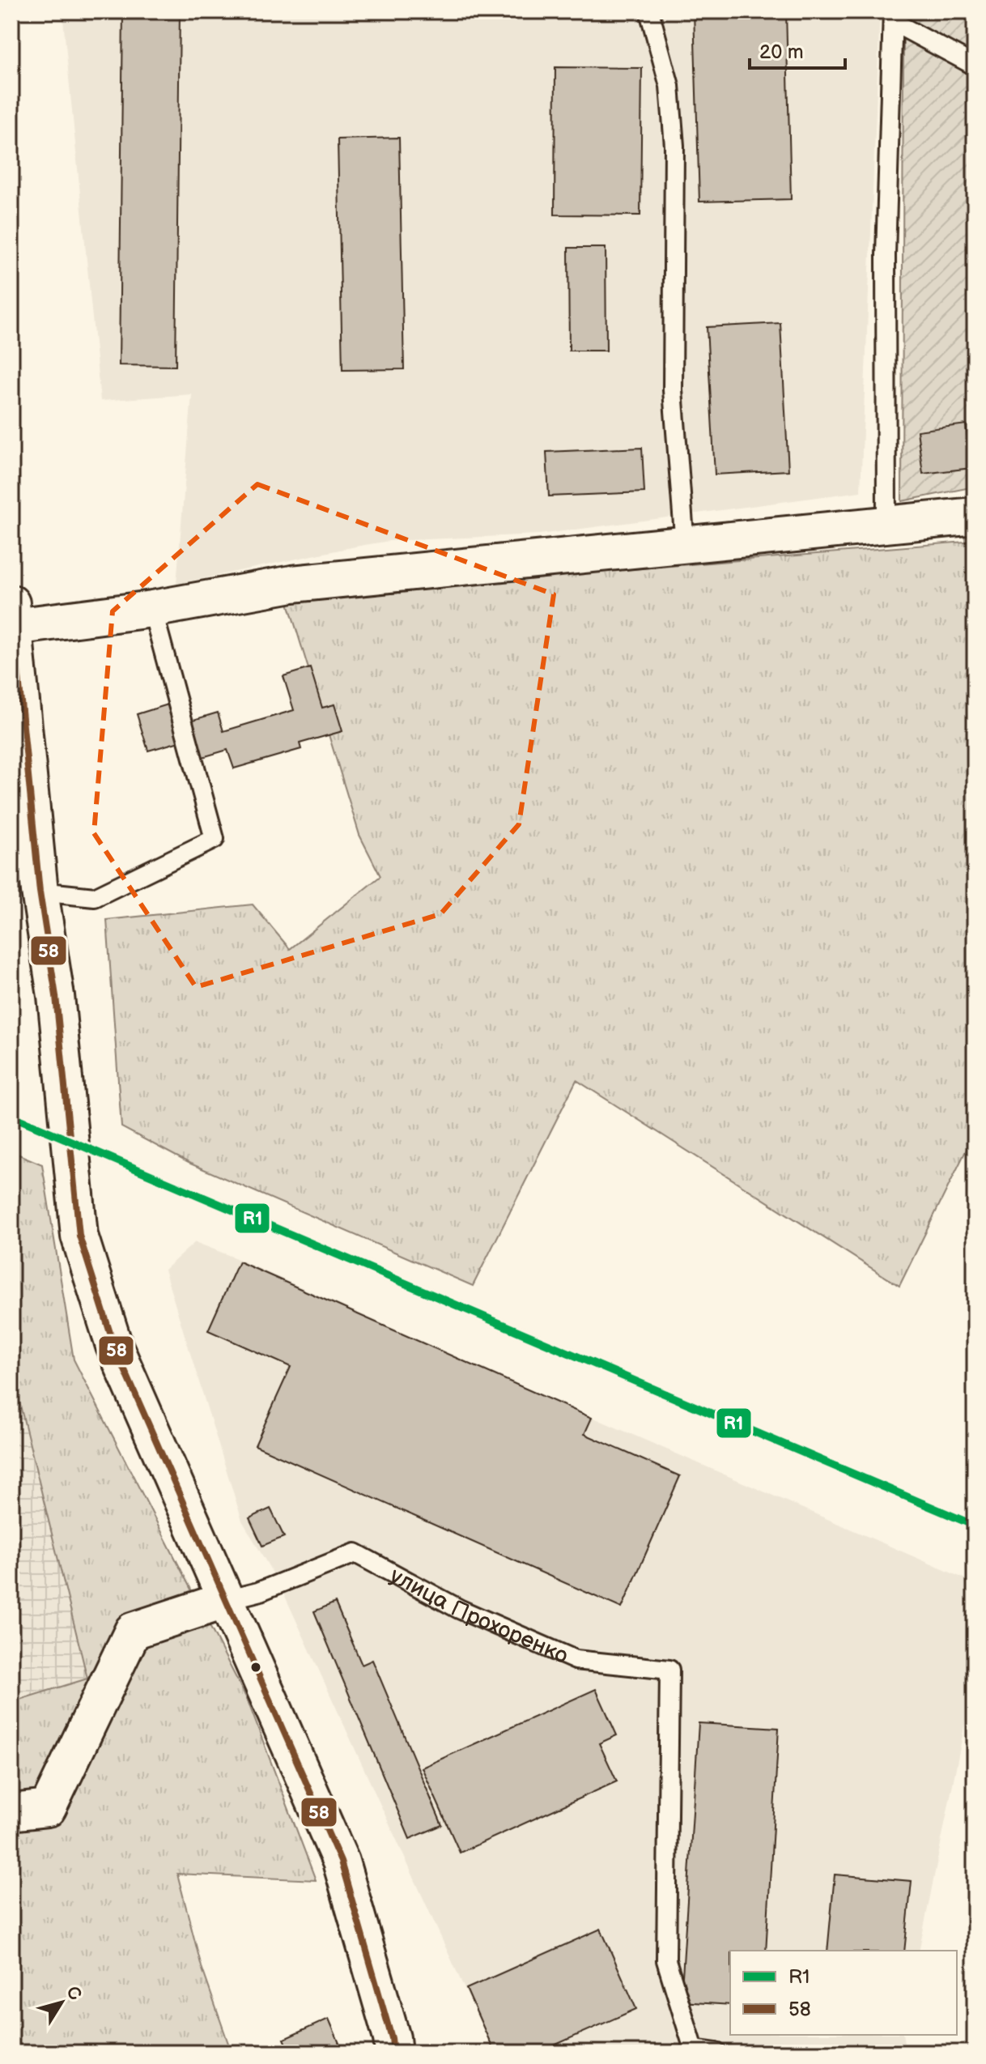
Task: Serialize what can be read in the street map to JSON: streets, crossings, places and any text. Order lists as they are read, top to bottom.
{
  "streets": {
    "main road": ["улица Прохоренко"]
  },
  "lines": ["transit line 58", "transit line R1"],
  "legend": ["R1", "58"],
  "scale_bar": "20 m",
  "north": "top right"
}
